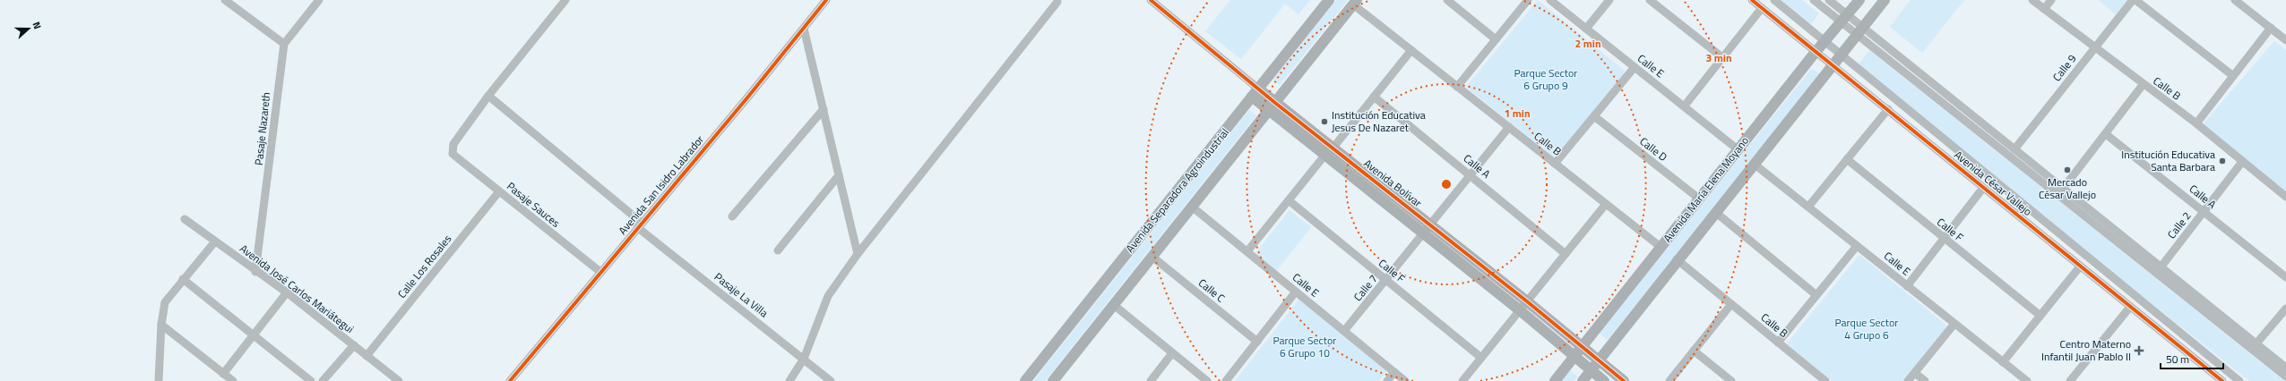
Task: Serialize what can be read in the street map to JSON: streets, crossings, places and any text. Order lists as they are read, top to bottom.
{
  "streets": {
    "street": [
      "Calle E",
      "Calle 9",
      "Calle B",
      "Pasaje Nazareth",
      "Calle D",
      "Calle A",
      "Avenida Bolívar",
      "Avenida César Vallejo",
      "Avenida San Isidro Labrador",
      "Avenida María Elena Moyano",
      "Avenida Separadora Agroindustrial",
      "Pasaje Sauces",
      "Calle 2",
      "Calle F",
      "Calle Los Rosales",
      "Calle 7",
      "Avenida José Carlos Mariátegui",
      "Calle C",
      "Pasaje La Villa"
    ]
  },
  "crossings": [
    ["Calle E", "Avenida María Elena Moyano"],
    ["Calle E", "Avenida Separadora Agroindustrial"],
    ["Calle E", "Calle 7"],
    ["Calle 9", "Calle B"],
    ["Calle B", "Avenida María Elena Moyano"],
    ["Calle B", "Avenida Separadora Agroindustrial"],
    ["Calle B", "Calle 2"],
    ["Pasaje Nazareth", "Avenida José Carlos Mariátegui"],
    ["Calle D", "Avenida María Elena Moyano"],
    ["Calle A", "Calle 2"],
    ["Avenida Bolívar", "Avenida María Elena Moyano"],
    ["Avenida Bolívar", "Avenida Separadora Agroindustrial"],
    ["Avenida Bolívar", "Calle 7"],
    ["Avenida César Vallejo", "Avenida María Elena Moyano"],
    ["Avenida San Isidro Labrador", "Pasaje Sauces"],
    ["Avenida San Isidro Labrador", "Pasaje La Villa"],
    ["Avenida Separadora Agroindustrial", "Calle C"],
    ["Pasaje Sauces", "Calle Los Rosales"],
    ["Pasaje Sauces", "Pasaje La Villa"],
    ["Calle F", "Calle 7"],
    ["Calle Los Rosales", "Avenida José Carlos Mariátegui"]
  ],
  "parks": ["Parque Sector 6 Grupo 9", "Parque Sector 4 Grupo 6", "Parque Sector 6 Grupo 10"],
  "places": {
    "other": ["Institución Educativa Jesus De Nazaret", "Institución Educativa Santa Barbara", "Mercado César Vallejo"],
    "health": ["Centro Materno Infantil Juan Pablo II"]
  },
  "scale_bar": "50 m",
  "north": "right",
  "rings": ["2 min", "3 min", "1 min"]
}
